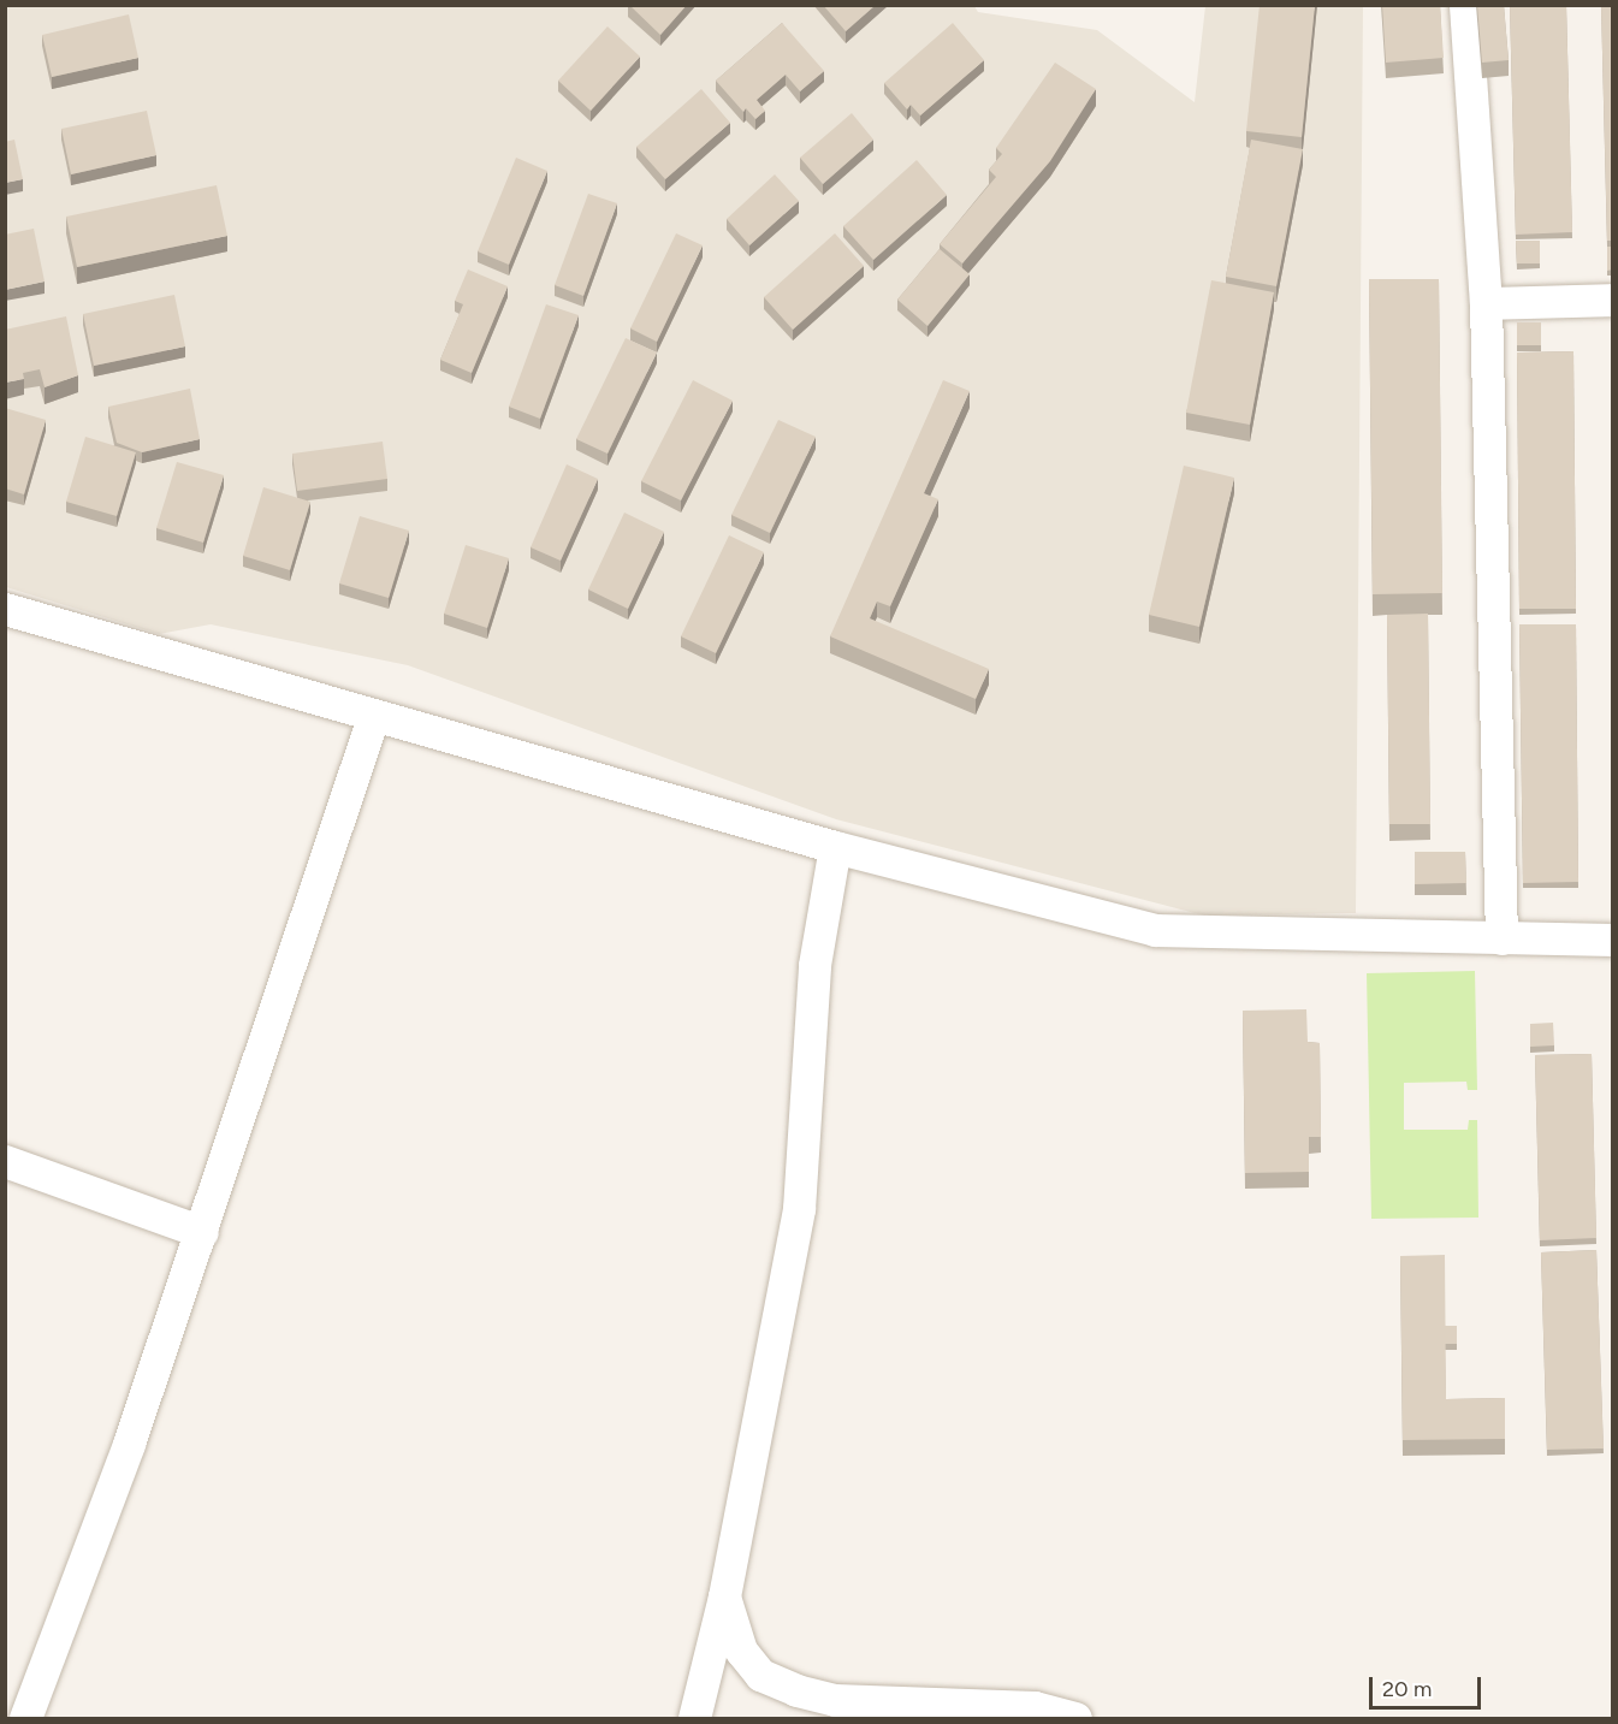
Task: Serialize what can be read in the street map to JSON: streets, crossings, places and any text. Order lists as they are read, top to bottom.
{
  "scale_bar": "20 m"
}
